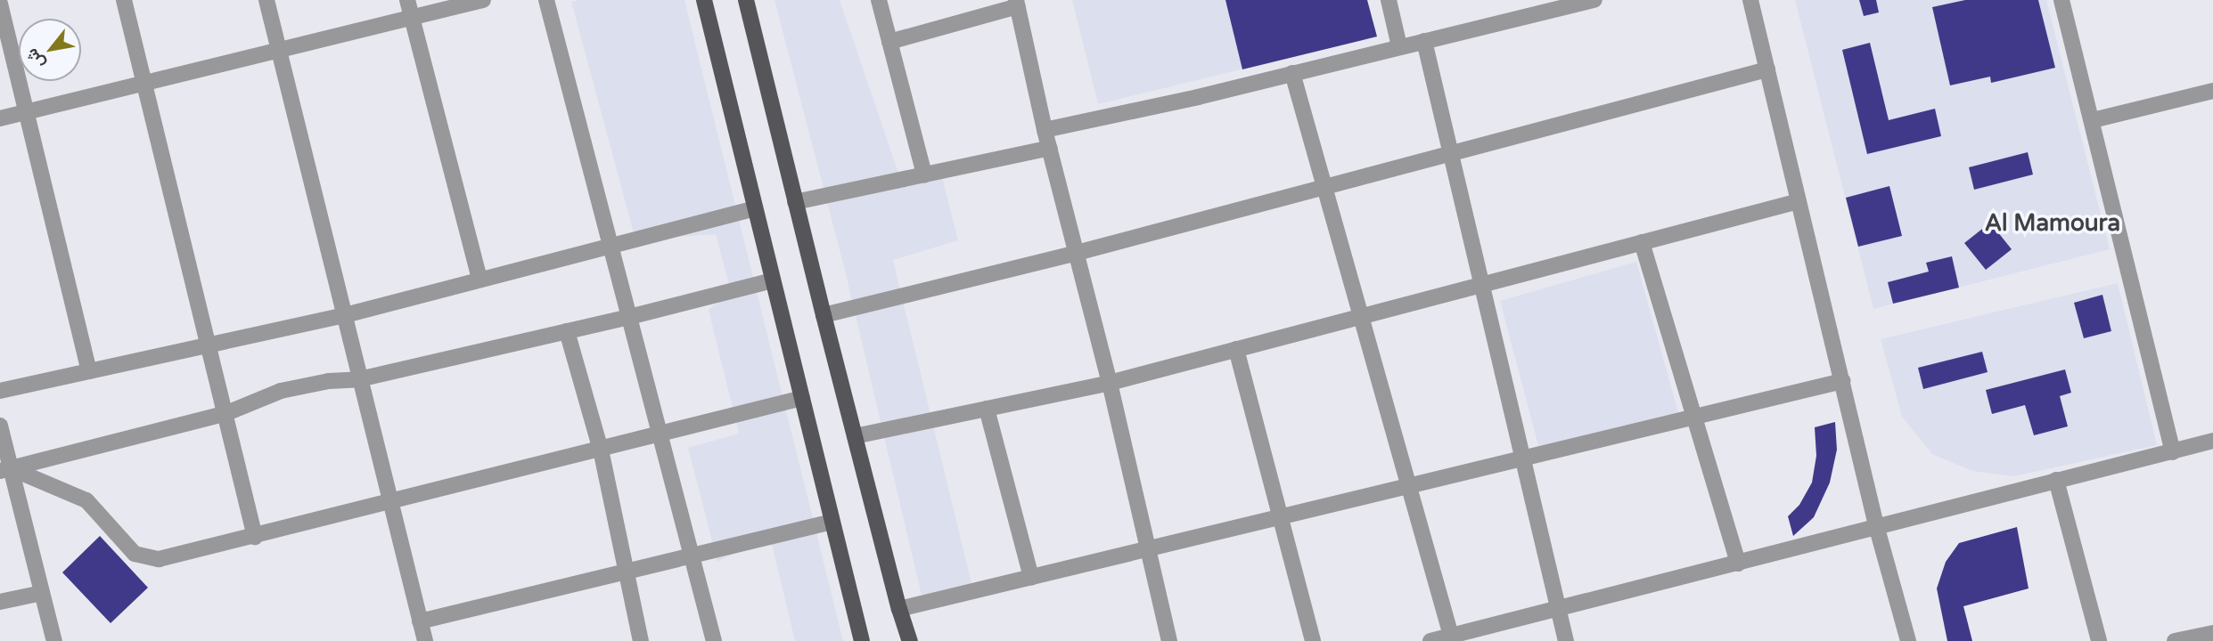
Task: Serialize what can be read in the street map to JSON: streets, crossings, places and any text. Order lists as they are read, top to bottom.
{
  "districts": ["Al Mamoura"],
  "north": "bottom left"
}
